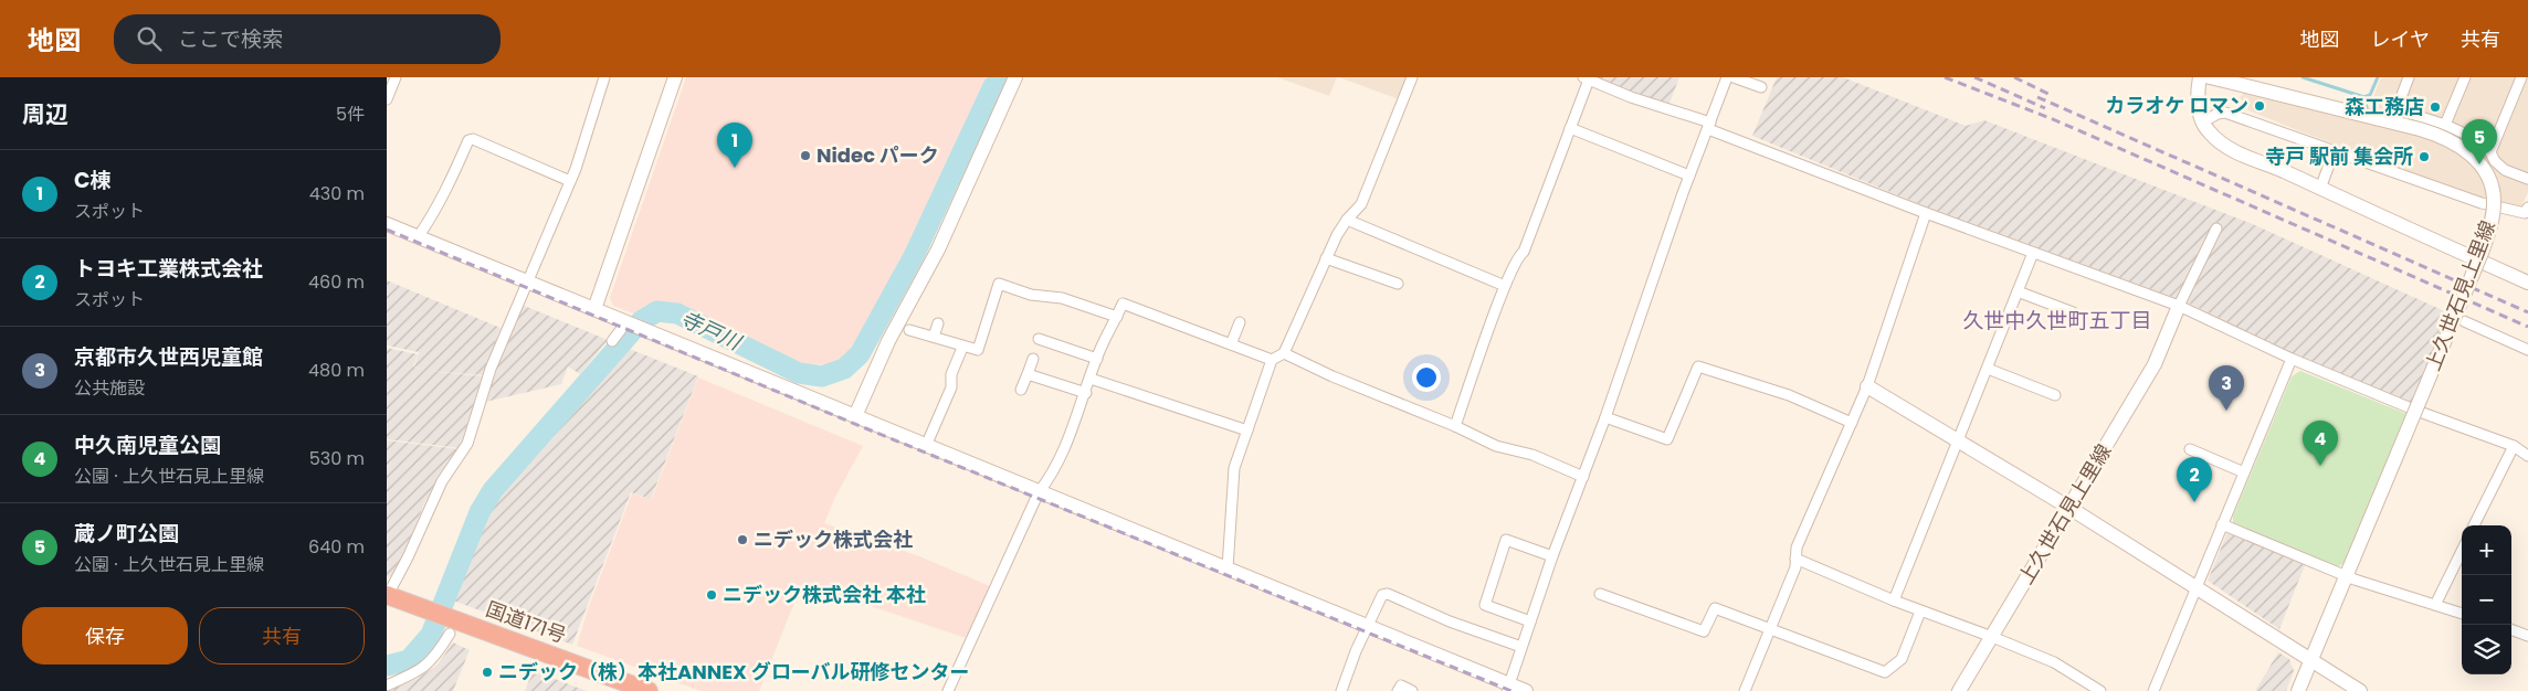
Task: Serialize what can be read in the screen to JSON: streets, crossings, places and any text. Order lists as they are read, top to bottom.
{
  "streets": {
    "highway": ["国道171号"],
    "street": ["上久世石見上里線"]
  },
  "districts": ["久世中久世町五丁目"],
  "water": ["寺戸川"],
  "places": [
    "カラオケ ロマン",
    "森工務店",
    "Nidec パーク",
    "寺戸 駅前 集会所",
    "ニデック株式会社",
    "ニデック株式会社 本社",
    "ニデック（株）本社ANNEX グローバル研修センター"
  ],
  "page": {
    "header": "地図",
    "search": "ここで検索",
    "nav": ["地図", "レイヤ", "共有"],
    "heading": ["周辺", "5件"],
    "pins": [
      "5",
      "1",
      "3",
      "4",
      "2"
    ],
    "list": [
      {
        "mark": "1",
        "name": "C棟",
        "note": "スポット",
        "value": "430 m"
      },
      {
        "mark": "2",
        "name": "トヨキ工業株式会社",
        "note": "スポット",
        "value": "460 m"
      },
      {
        "mark": "3",
        "name": "京都市久世西児童館",
        "note": "公共施設",
        "value": "480 m"
      },
      {
        "mark": "4",
        "name": "中久南児童公園",
        "note": "公園 · 上久世石見上里線",
        "value": "530 m"
      },
      {
        "mark": "5",
        "name": "蔵ノ町公園",
        "note": "公園 · 上久世石見上里線",
        "value": "640 m"
      }
    ],
    "map_buttons": ["+", "−"],
    "buttons": ["保存", "共有"]
  }
}
